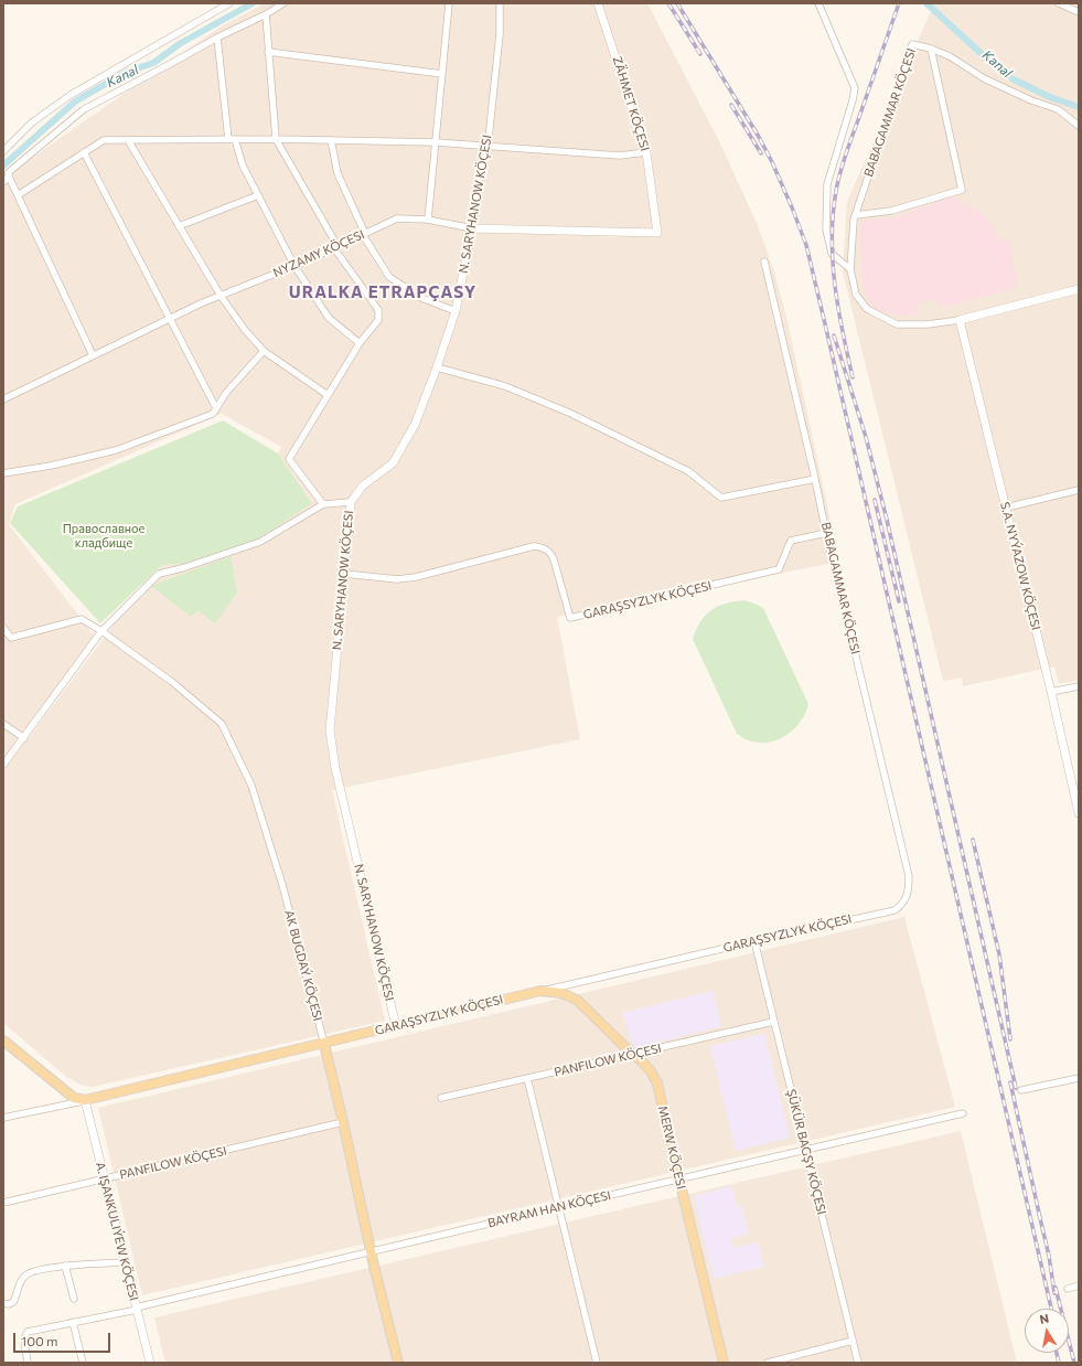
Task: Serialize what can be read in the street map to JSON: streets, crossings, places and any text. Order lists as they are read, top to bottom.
{
  "streets": {
    "main road": [
      "ZÄHMET KÖÇESI",
      "N. SARYHANOW KÖÇESI",
      "NYZAMY KÖÇESI",
      "S.A. NYÝAZOW KÖÇESI",
      "GARAŞSYZLYK KÖÇESI",
      "AK BUGDAÝ KÖÇESI",
      "MERW KÖÇESI",
      "A. IŞANKULIÝEW KÖÇESI"
    ],
    "street": [
      "BABAGAMMAR KÖÇESI",
      "PANFILOW KÖÇESI",
      "ŞÜKÜR BAGŞY KÖÇESI",
      "BAYRAM HAN KÖÇESI"
    ]
  },
  "crossings": [
    ["ZÄHMET KÖÇESI", "NYZAMY KÖÇESI"],
    ["BABAGAMMAR KÖÇESI", "S.A. NYÝAZOW KÖÇESI"],
    ["BABAGAMMAR KÖÇESI", "GARAŞSYZLYK KÖÇESI"],
    ["N. SARYHANOW KÖÇESI", "NYZAMY KÖÇESI"],
    ["N. SARYHANOW KÖÇESI", "GARAŞSYZLYK KÖÇESI"],
    ["GARAŞSYZLYK KÖÇESI", "AK BUGDAÝ KÖÇESI"],
    ["GARAŞSYZLYK KÖÇESI", "MERW KÖÇESI"],
    ["GARAŞSYZLYK KÖÇESI", "ŞÜKÜR BAGŞY KÖÇESI"],
    ["GARAŞSYZLYK KÖÇESI", "A. IŞANKULIÝEW KÖÇESI"],
    ["AK BUGDAÝ KÖÇESI", "PANFILOW KÖÇESI"],
    ["AK BUGDAÝ KÖÇESI", "BAYRAM HAN KÖÇESI"],
    ["PANFILOW KÖÇESI", "MERW KÖÇESI"],
    ["PANFILOW KÖÇESI", "ŞÜKÜR BAGŞY KÖÇESI"],
    ["PANFILOW KÖÇESI", "A. IŞANKULIÝEW KÖÇESI"],
    ["MERW KÖÇESI", "BAYRAM HAN KÖÇESI"],
    ["ŞÜKÜR BAGŞY KÖÇESI", "BAYRAM HAN KÖÇESI"],
    ["BAYRAM HAN KÖÇESI", "A. IŞANKULIÝEW KÖÇESI"]
  ],
  "districts": ["URALKA ETRAPÇASY"],
  "water": ["Kanal"],
  "parks": ["Православное кладбище"],
  "scale_bar": "100 m",
  "north": "top"
}
